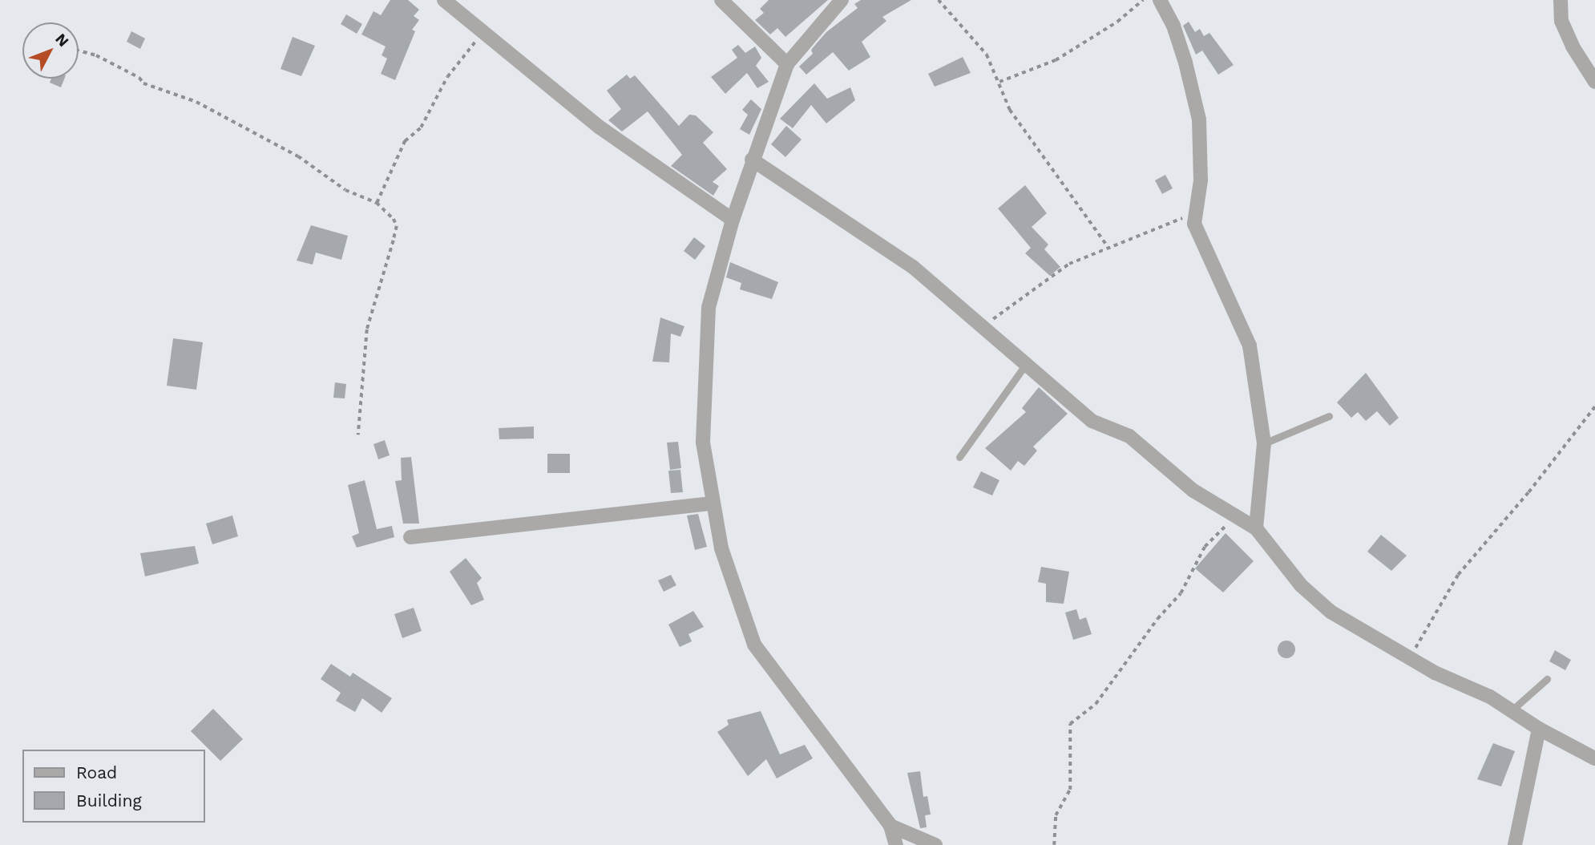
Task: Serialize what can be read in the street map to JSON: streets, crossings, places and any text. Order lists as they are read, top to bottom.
{
  "legend": ["Road", "Building"],
  "north": "top right"
}
